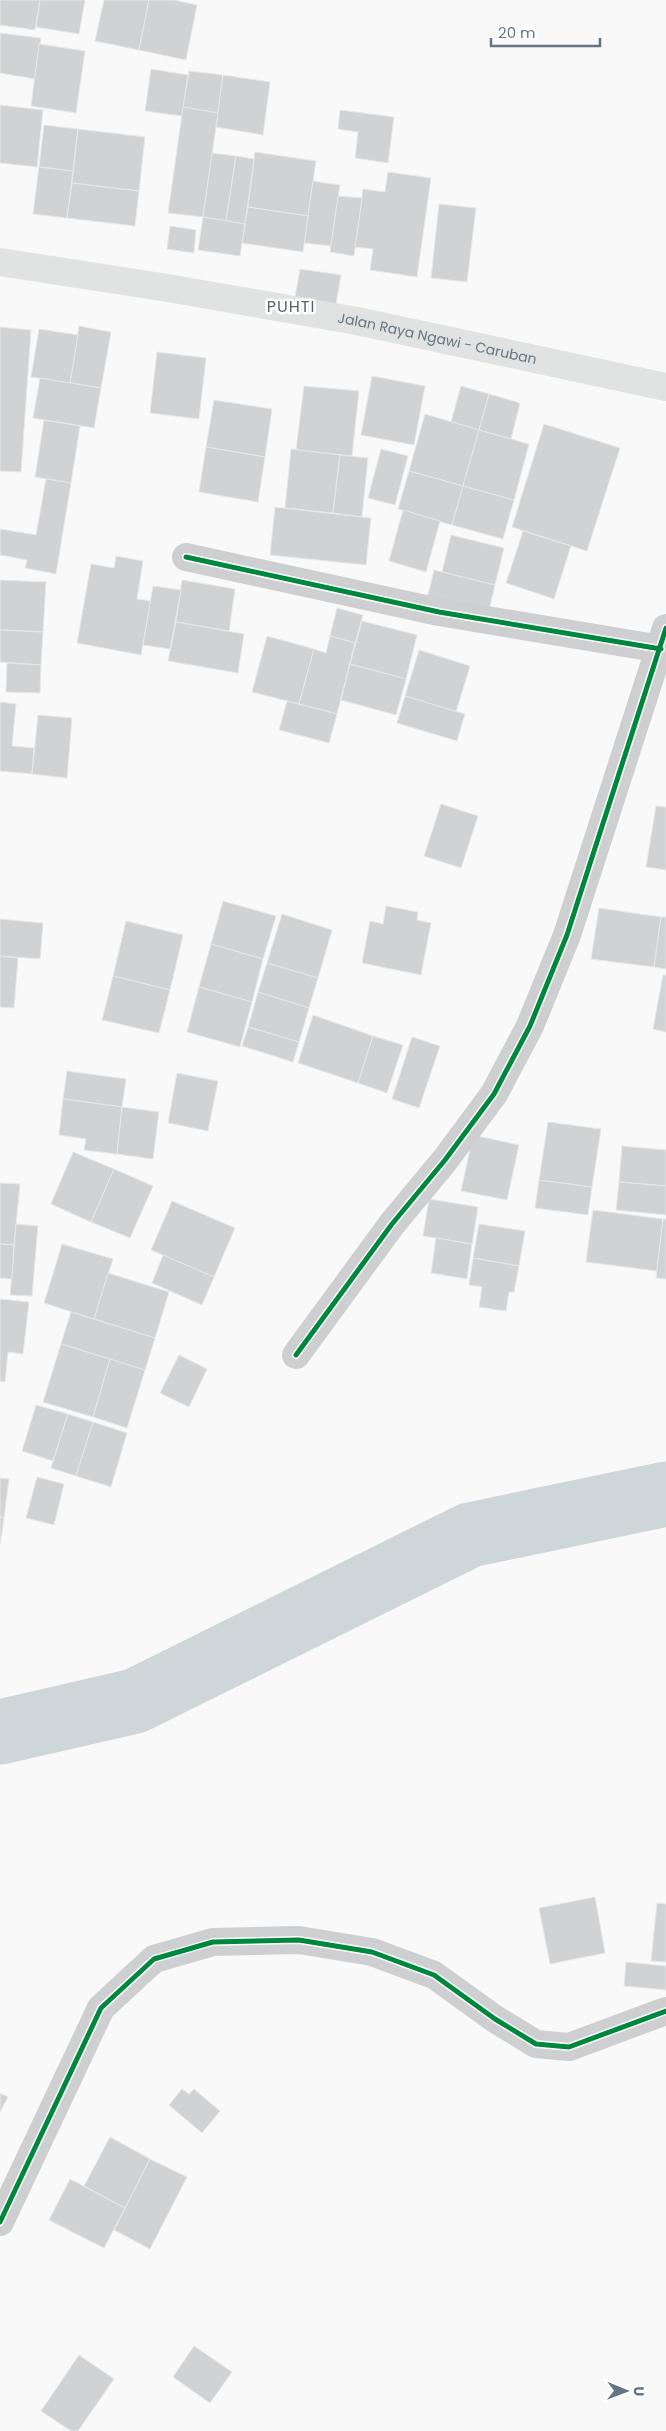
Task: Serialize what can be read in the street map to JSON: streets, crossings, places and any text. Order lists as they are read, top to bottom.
{
  "streets": {
    "highway": ["Jalan Raya Ngawi - Caruban"]
  },
  "districts": ["PUHTI"],
  "scale_bar": "20 m",
  "north": "right"
}
